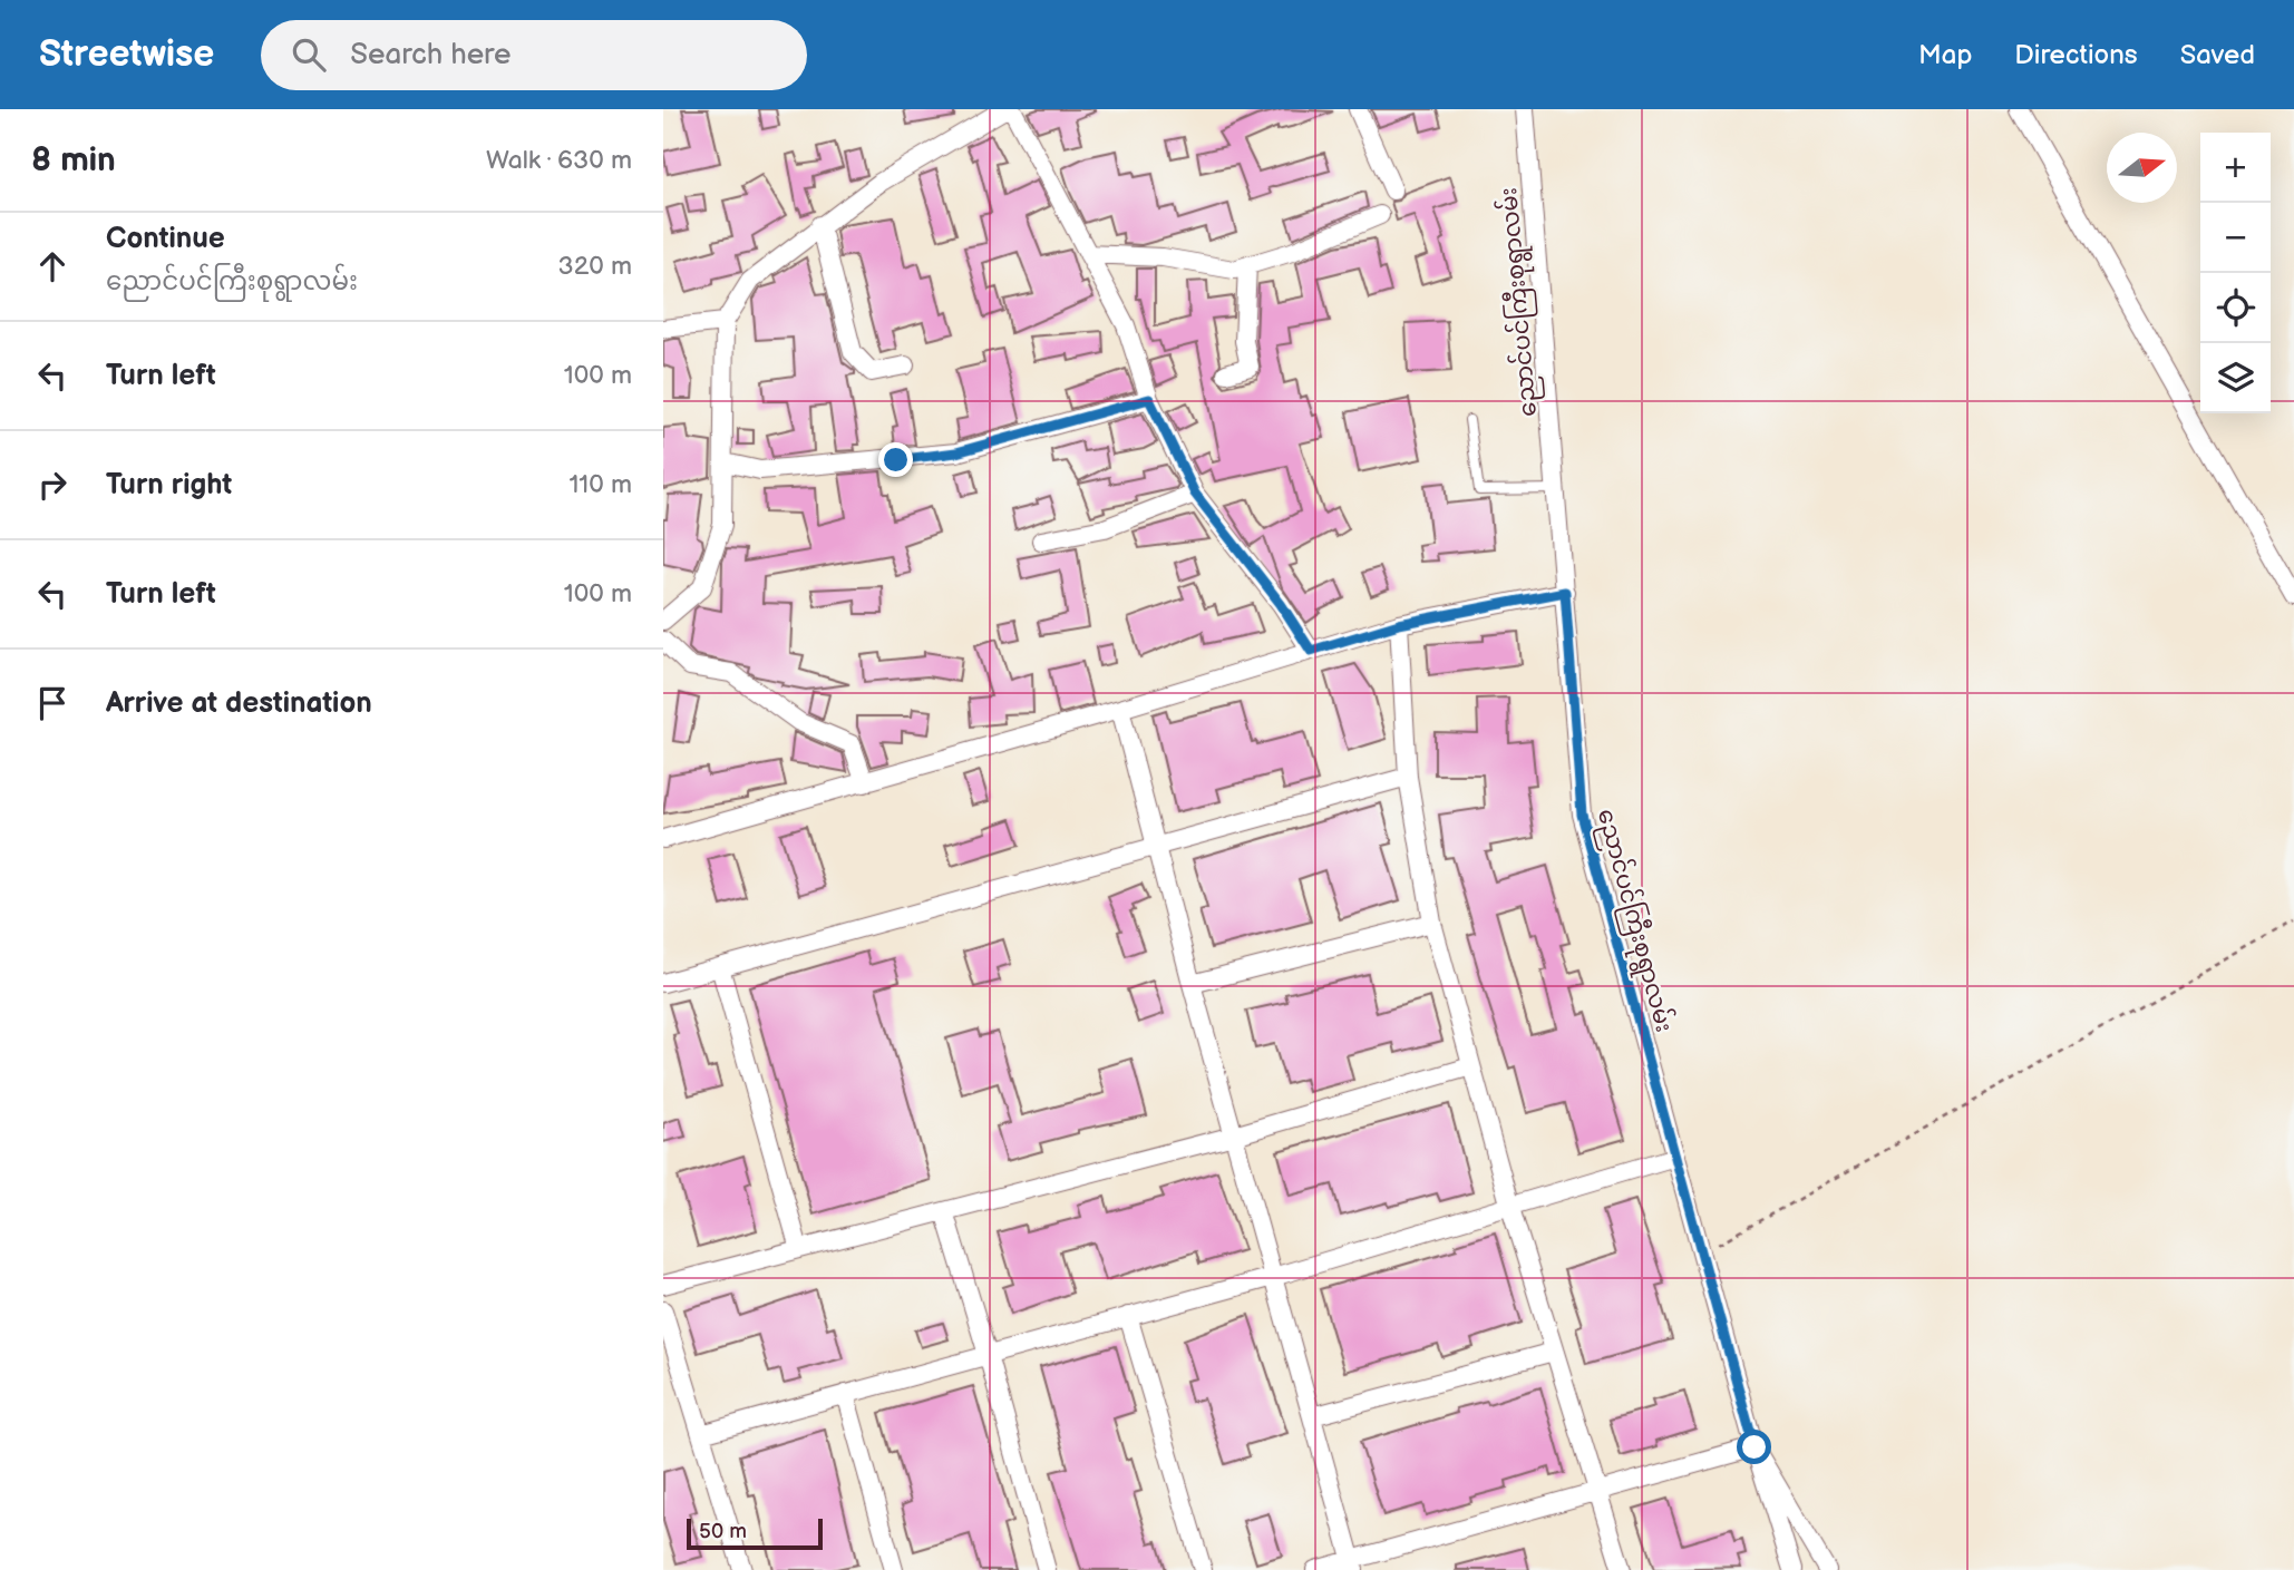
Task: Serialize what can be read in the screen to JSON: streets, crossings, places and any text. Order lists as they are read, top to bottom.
{
  "streets": {
    "street": ["ညောင်ပင်ကြီးစုရွာလမ်း"]
  },
  "scale_bar": "50 m",
  "north": "right",
  "page": {
    "header": "Streetwise",
    "search": "Search here",
    "nav": ["Map", "Directions", "Saved"],
    "heading": ["8 min", "Walk · 630 m"],
    "map_buttons": ["+", "−"],
    "list": [
      ["Continue", "ညောင်ပင်ကြီးစုရွာလမ်း", "320 m"],
      ["Turn left", "100 m"],
      ["Turn right", "110 m"],
      ["Turn left", "100 m"],
      "Arrive at destination"
    ],
    "scale": "50 m"
  }
}
